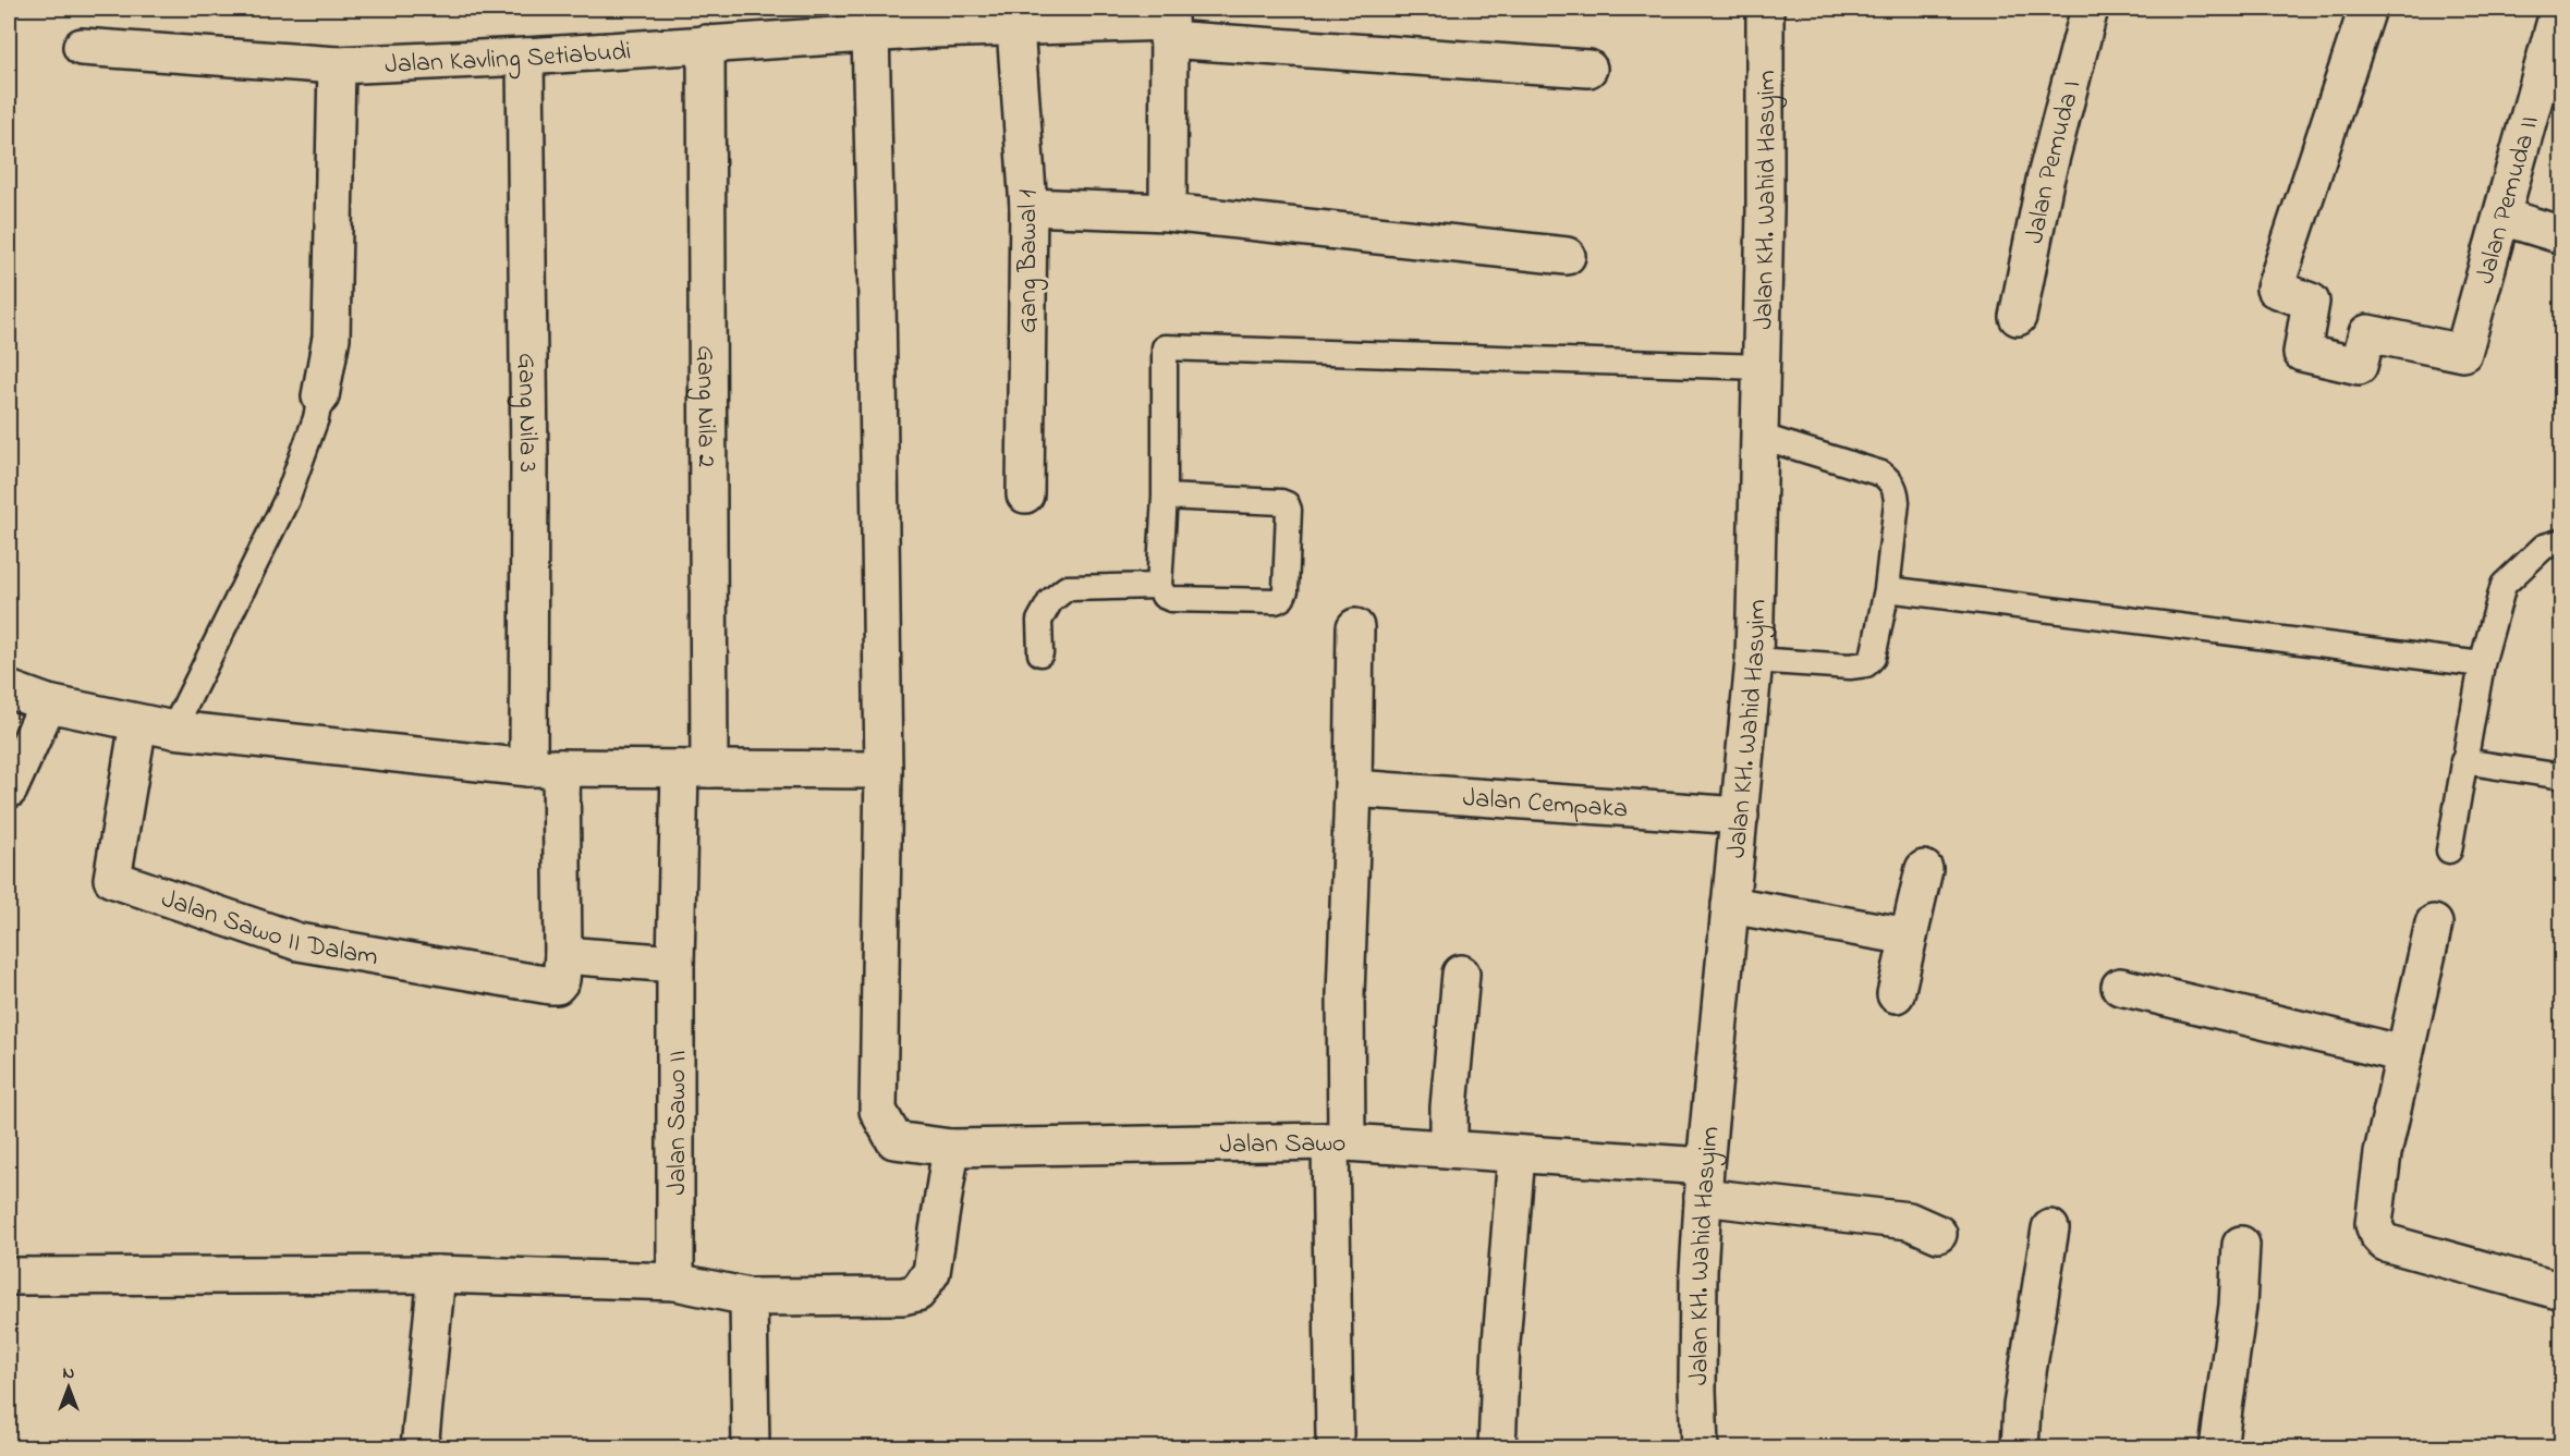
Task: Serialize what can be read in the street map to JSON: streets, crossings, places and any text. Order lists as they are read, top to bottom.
{
  "streets": {
    "street": [
      "Jalan Kavling Setiabudi",
      "Jalan Pemuda I",
      "Jalan Pemuda II",
      "Jalan KH. Wahid Hasyim",
      "Gang Bawal 1",
      "Gang Nila 2",
      "Gang Nila 3",
      "Jalan Cempaka",
      "Jalan Sawo II Dalam",
      "Jalan Sawo II",
      "Jalan Sawo"
    ]
  },
  "crossings": [
    ["Jalan Kavling Setiabudi", "Gang Bawal 1"],
    ["Jalan Kavling Setiabudi", "Gang Nila 2"],
    ["Jalan Kavling Setiabudi", "Gang Nila 3"],
    ["Jalan KH. Wahid Hasyim", "Jalan Cempaka"],
    ["Jalan KH. Wahid Hasyim", "Jalan Sawo"],
    ["Gang Nila 2", "Jalan Sawo II"],
    ["Gang Nila 3", "Jalan Sawo II Dalam"]
  ],
  "north": "top"
}
